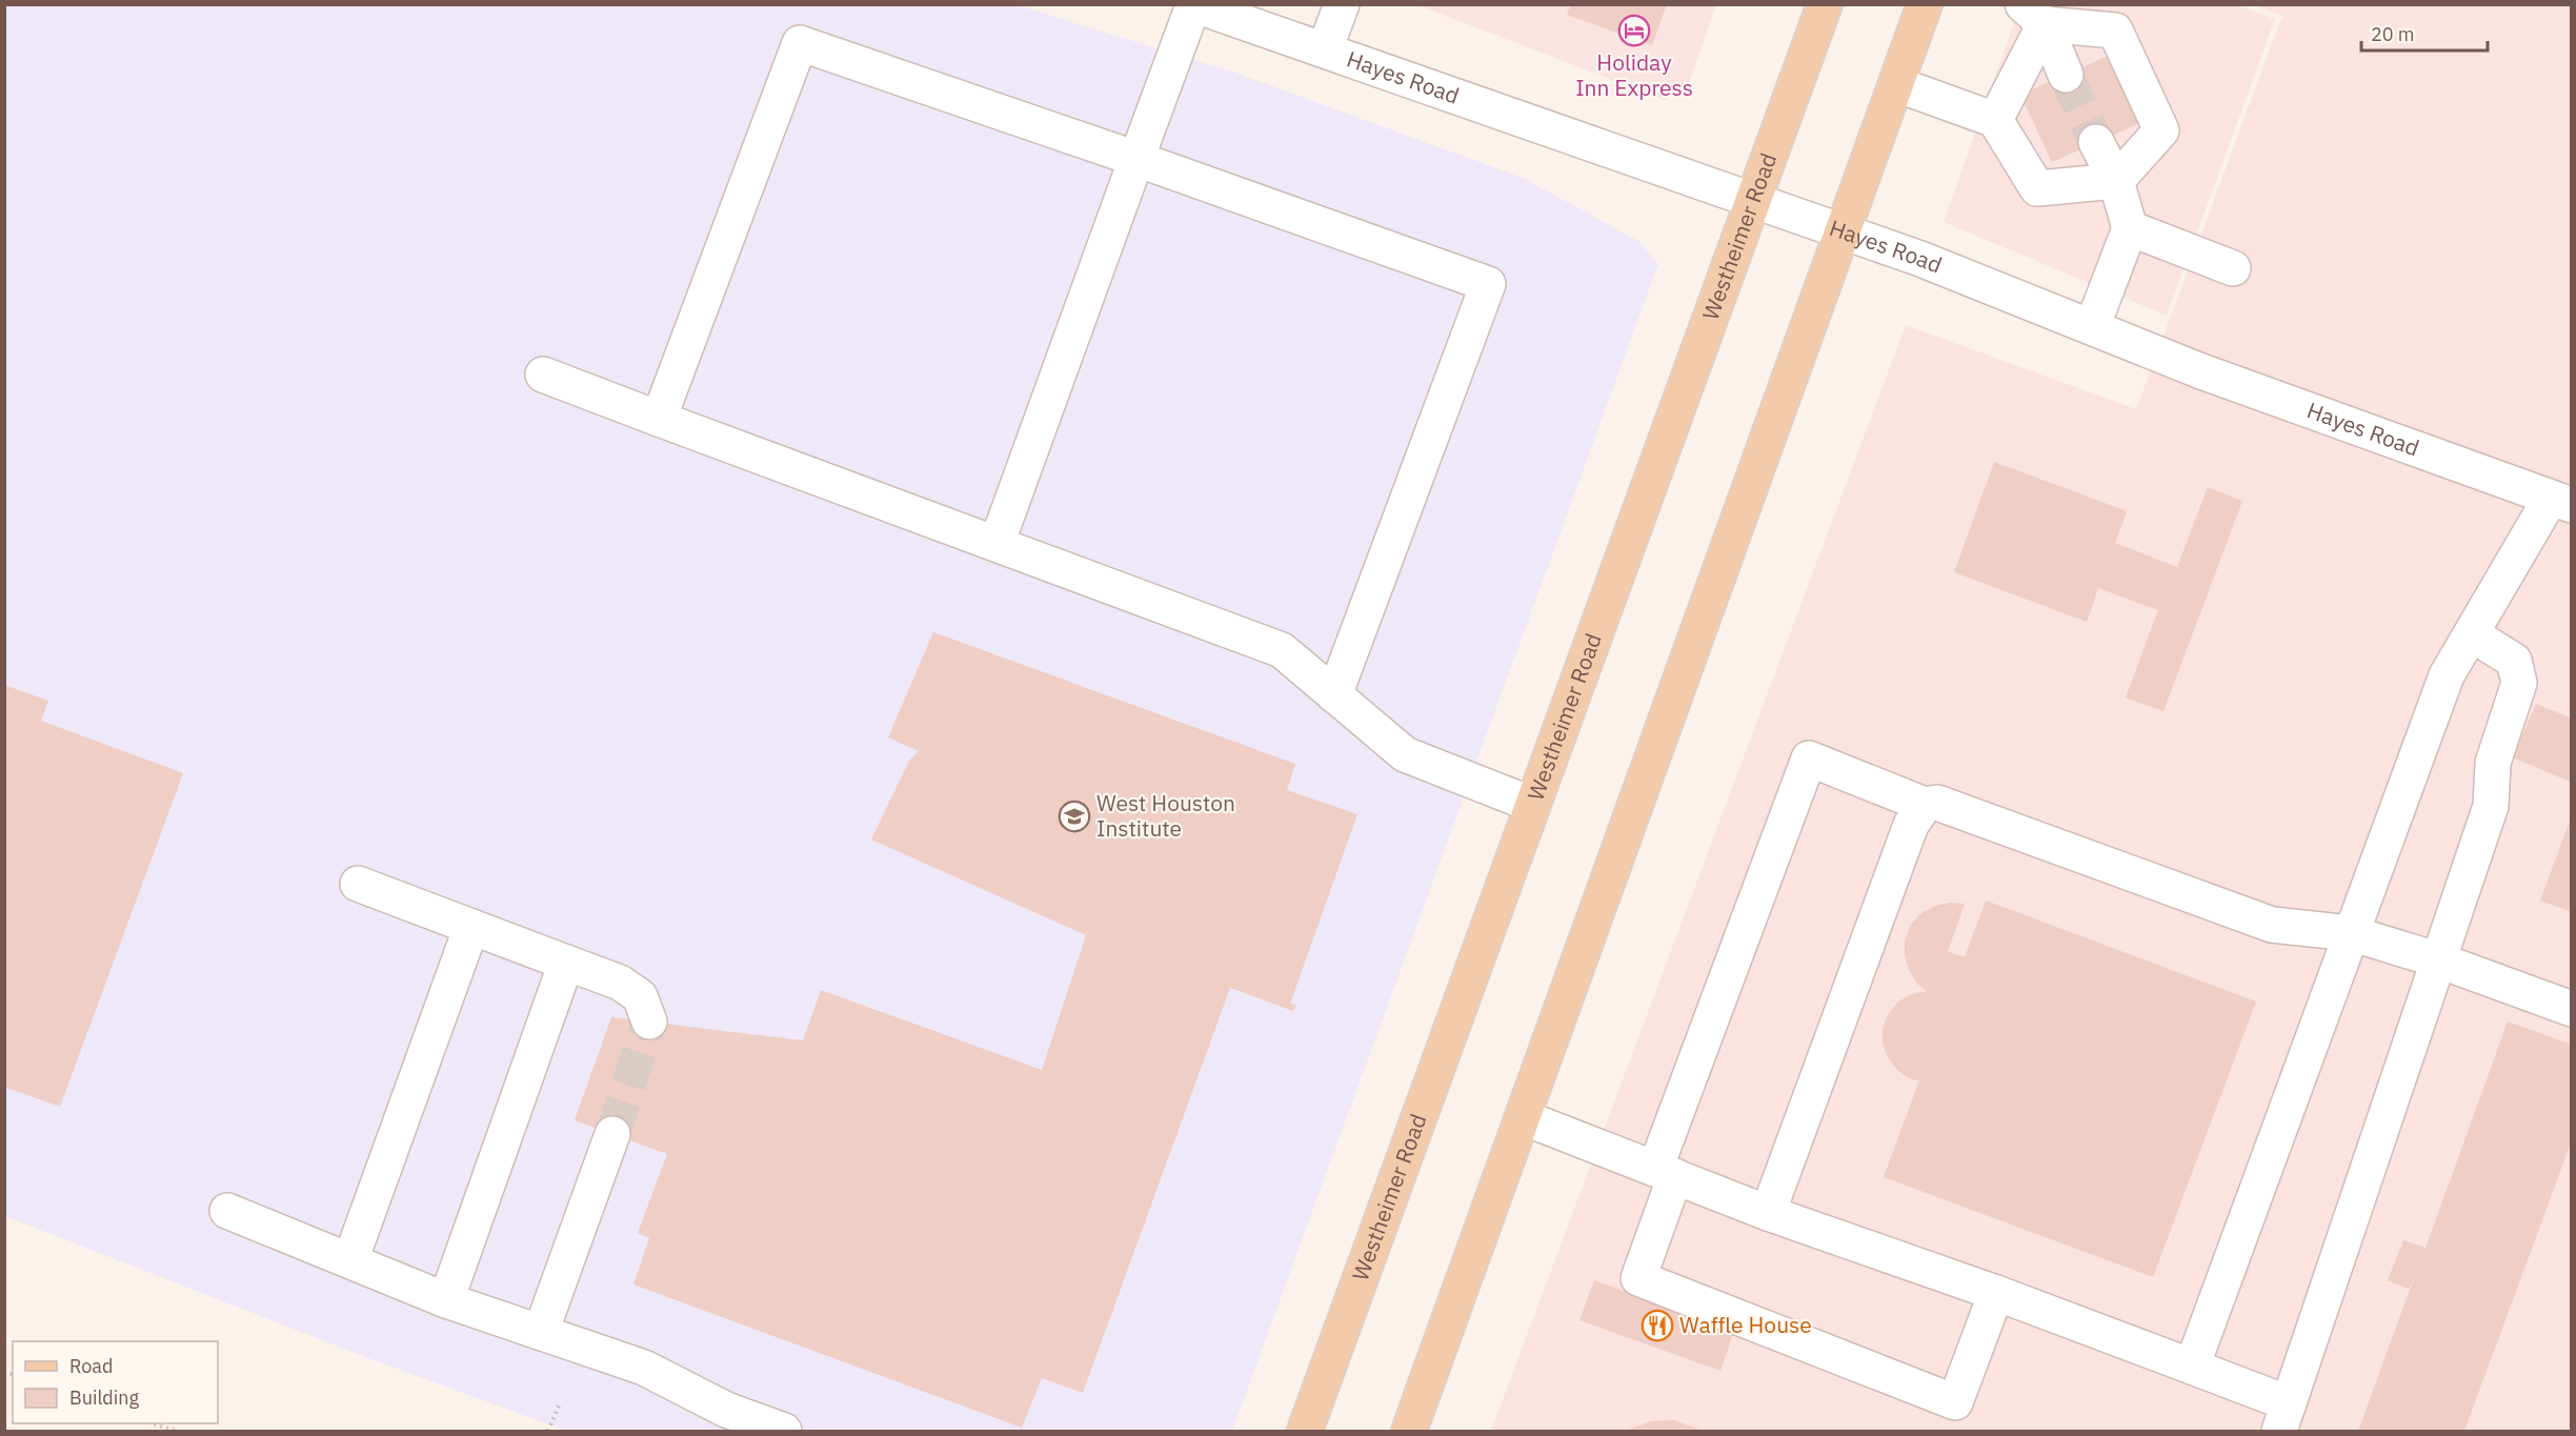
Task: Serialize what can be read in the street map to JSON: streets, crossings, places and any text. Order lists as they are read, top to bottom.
{
  "streets": {
    "main road": ["Westheimer Road"],
    "street": ["Hayes Road"]
  },
  "crossings": [
    ["Hayes Road", "Westheimer Road"]
  ],
  "places": {
    "hotel": ["Holiday Inn Express"],
    "school or university": ["West Houston Institute"],
    "restaurant": ["Waffle House"]
  },
  "legend": ["Road", "Building"],
  "scale_bar": "20 m"
}
